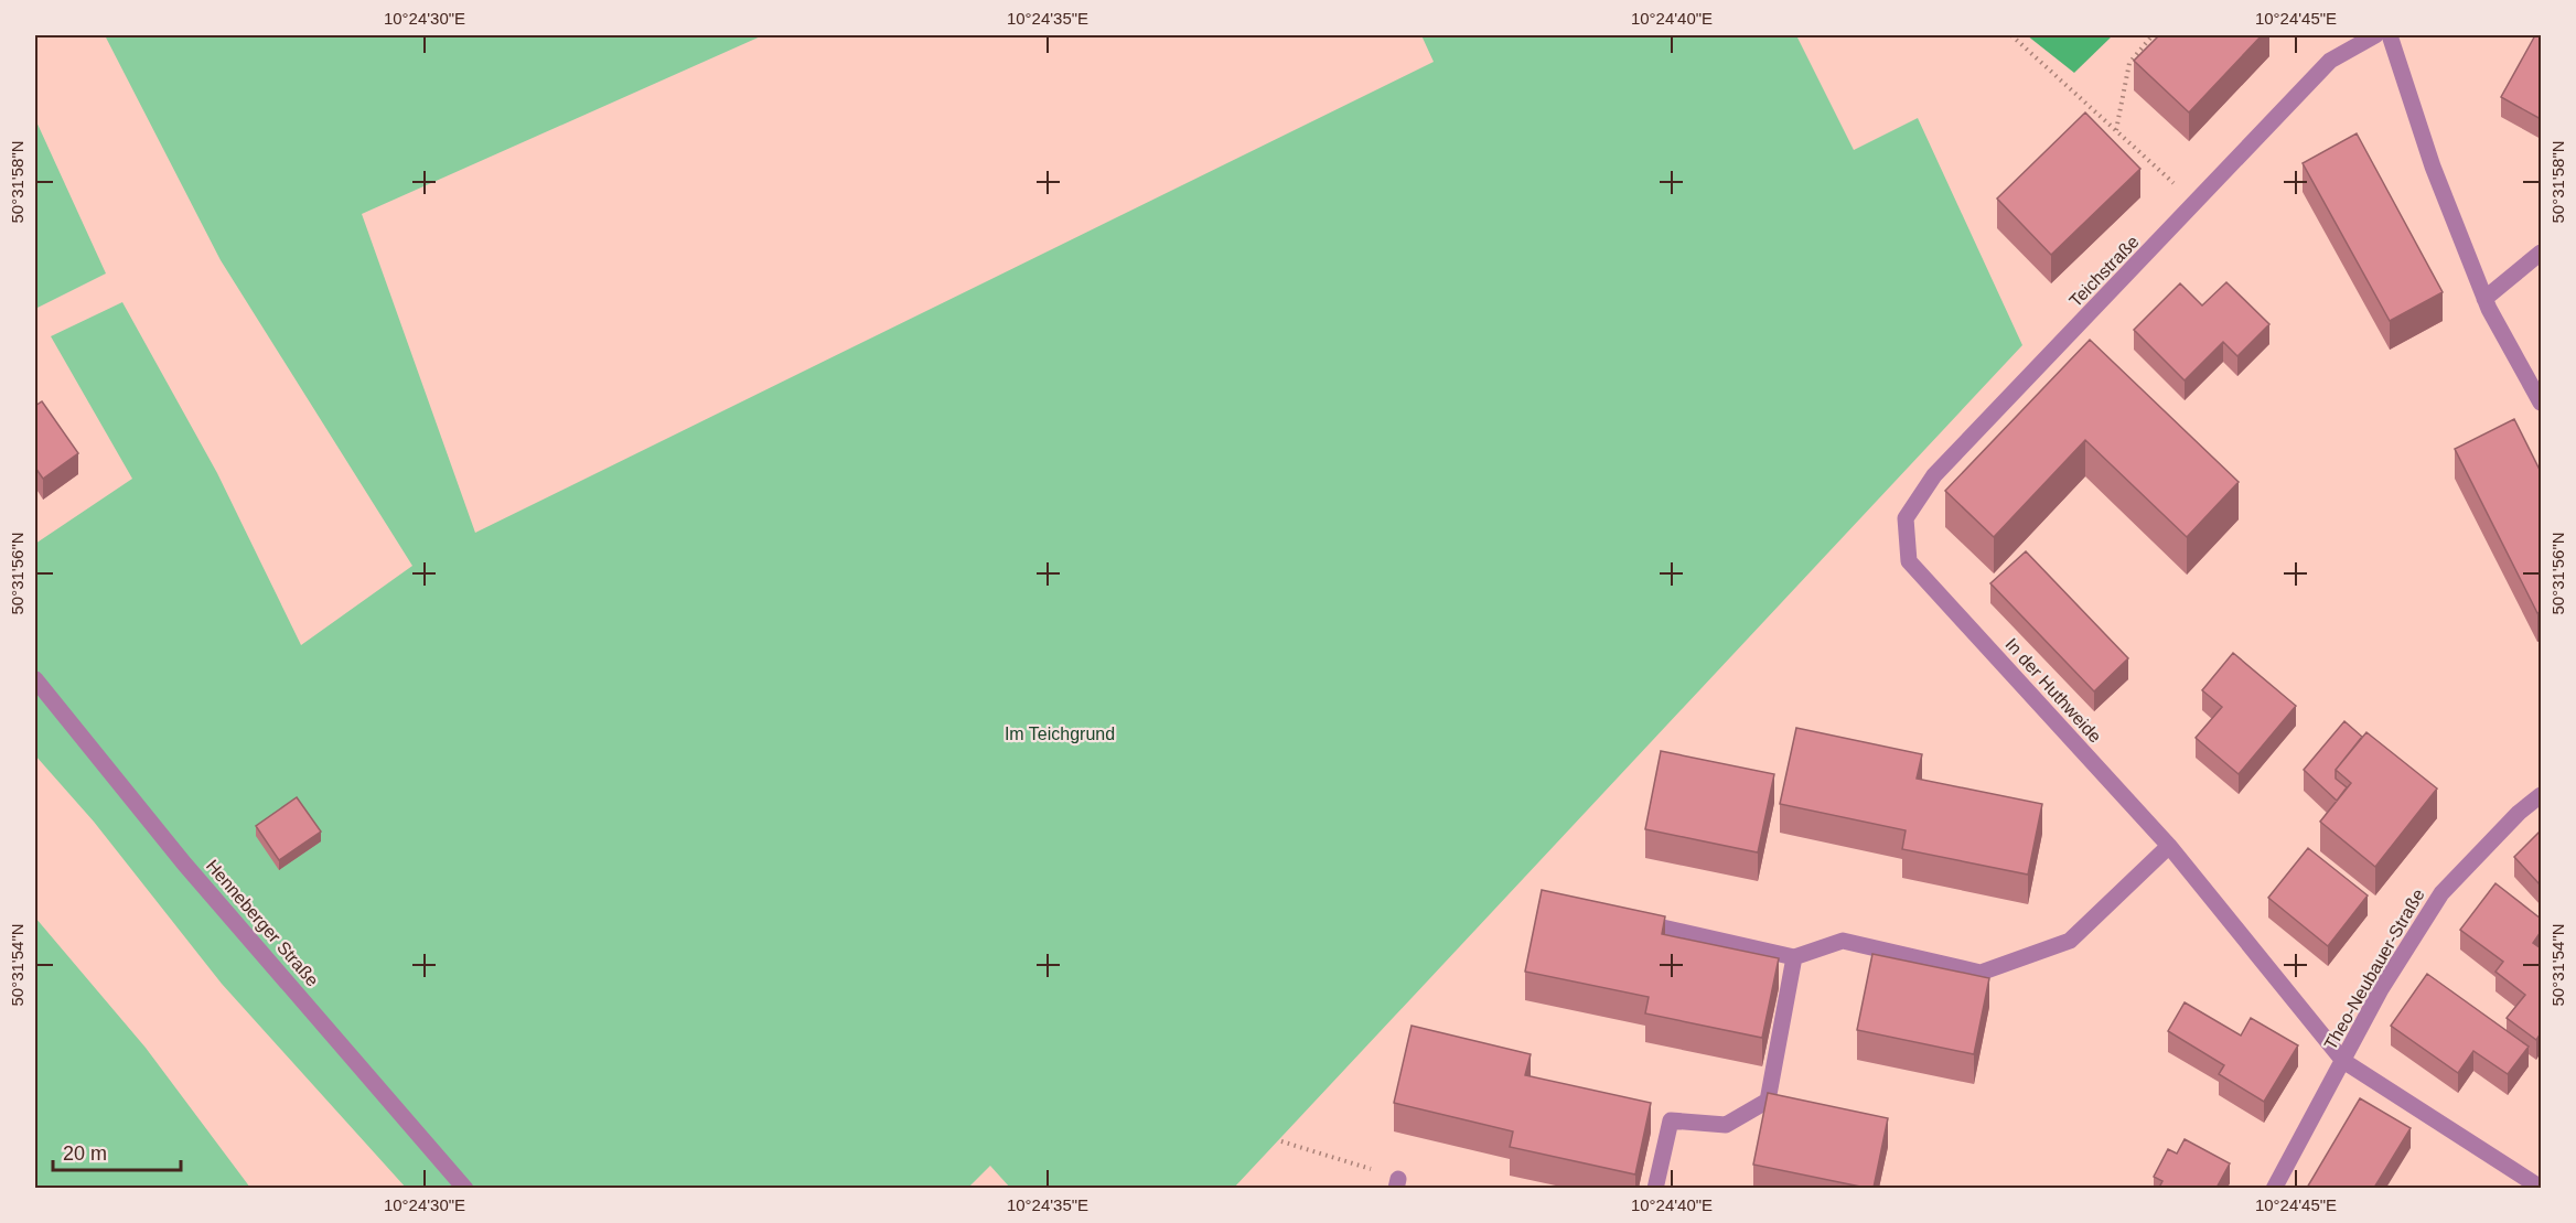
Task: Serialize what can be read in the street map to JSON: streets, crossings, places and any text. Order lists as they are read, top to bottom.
{
  "streets": {
    "street": [
      "Teichstraße",
      "In der Huthweide",
      "Henneberger Straße",
      "Theo-Neubauer-Straße"
    ]
  },
  "crossings": [
    ["Teichstraße", "In der Huthweide"],
    ["In der Huthweide", "Theo-Neubauer-Straße"]
  ],
  "parks": ["Im Teichgrund"],
  "scale_bar": "20 m",
  "coordinates": [
    "10°24'30\"E",
    "10°24'35\"E",
    "10°24'40\"E",
    "10°24'45\"E",
    "50°31'58\"N",
    "50°31'56\"N",
    "50°31'54\"N"
  ]
}
